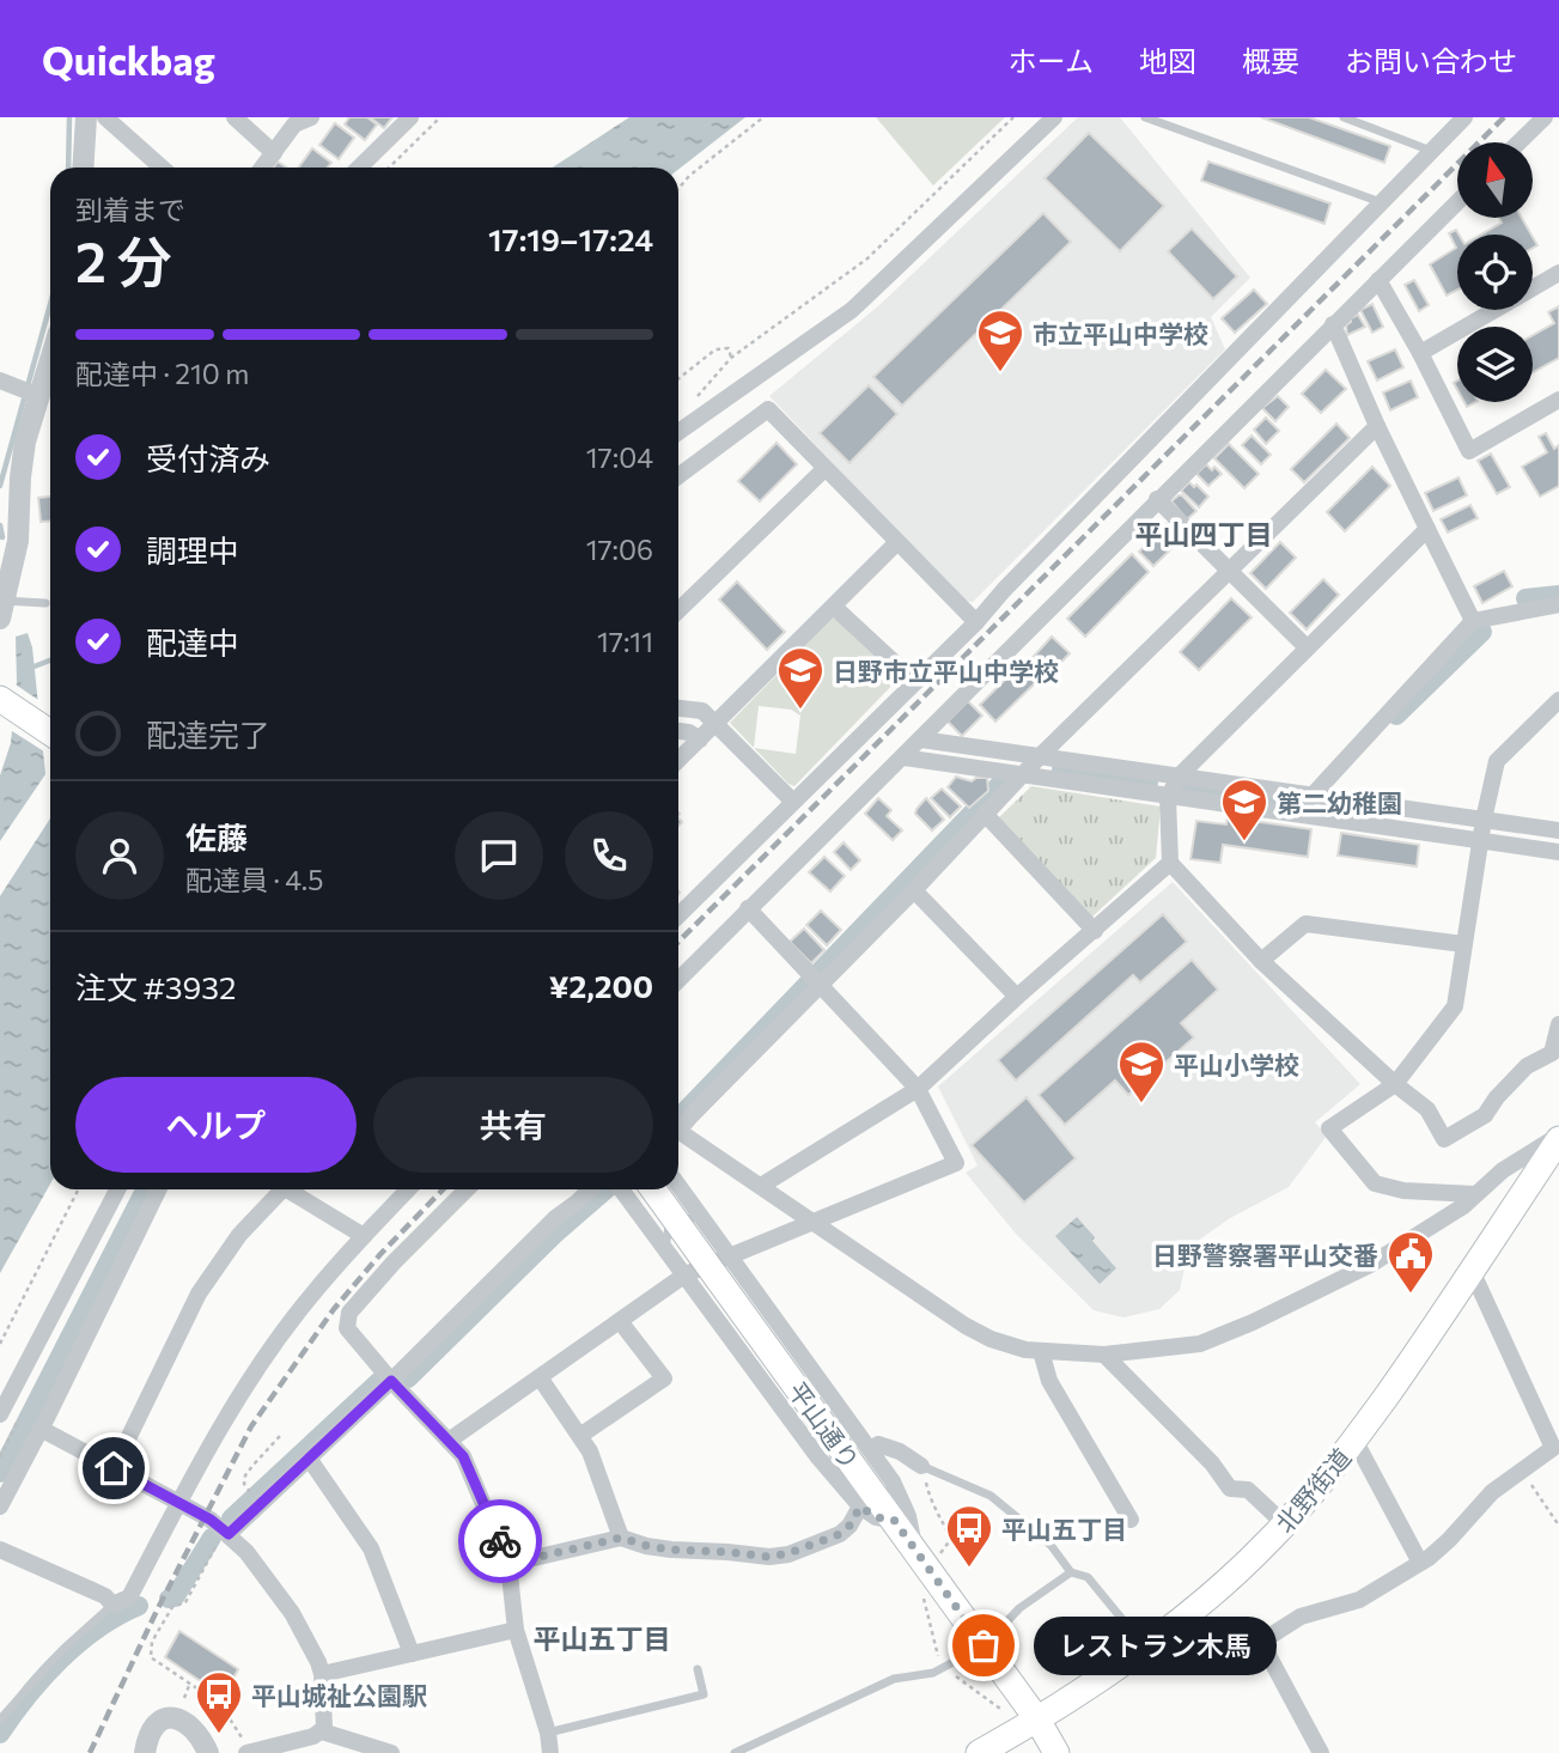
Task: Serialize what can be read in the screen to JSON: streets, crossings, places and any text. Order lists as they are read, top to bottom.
{
  "streets": {
    "main road": ["平山通り", "北野街道"]
  },
  "crossings": [
    ["平山通り", "北野街道"]
  ],
  "districts": ["平山四丁目", "平山五丁目"],
  "places": {
    "school or university": [
      "市立平山中学校",
      "日野市立平山中学校",
      "第二幼稚園",
      "平山小学校"
    ],
    "public building": ["日野警察署平山交番"],
    "bus stop": ["平山五丁目", "平山城祉公園駅"],
    "other": ["レストラン木馬"]
  },
  "north": "top",
  "page": {
    "header": "Quickbag",
    "nav": [
      "ホーム",
      "地図",
      "概要",
      "お問い合わせ"
    ],
    "heading": ["2 分", "到着まで", "17:19–17:24"],
    "panel": [
      "佐藤",
      "配達員 · 4.5",
      "注文 #3932",
      "¥2,200"
    ],
    "bar": "配達中 · 210 m",
    "list": [
      ["受付済み", "17:04"],
      ["調理中", "17:06"],
      ["配達中", "17:11"],
      "配達完了"
    ],
    "buttons": ["ヘルプ", "共有"],
    "bubble": "レストラン木馬"
  }
}
